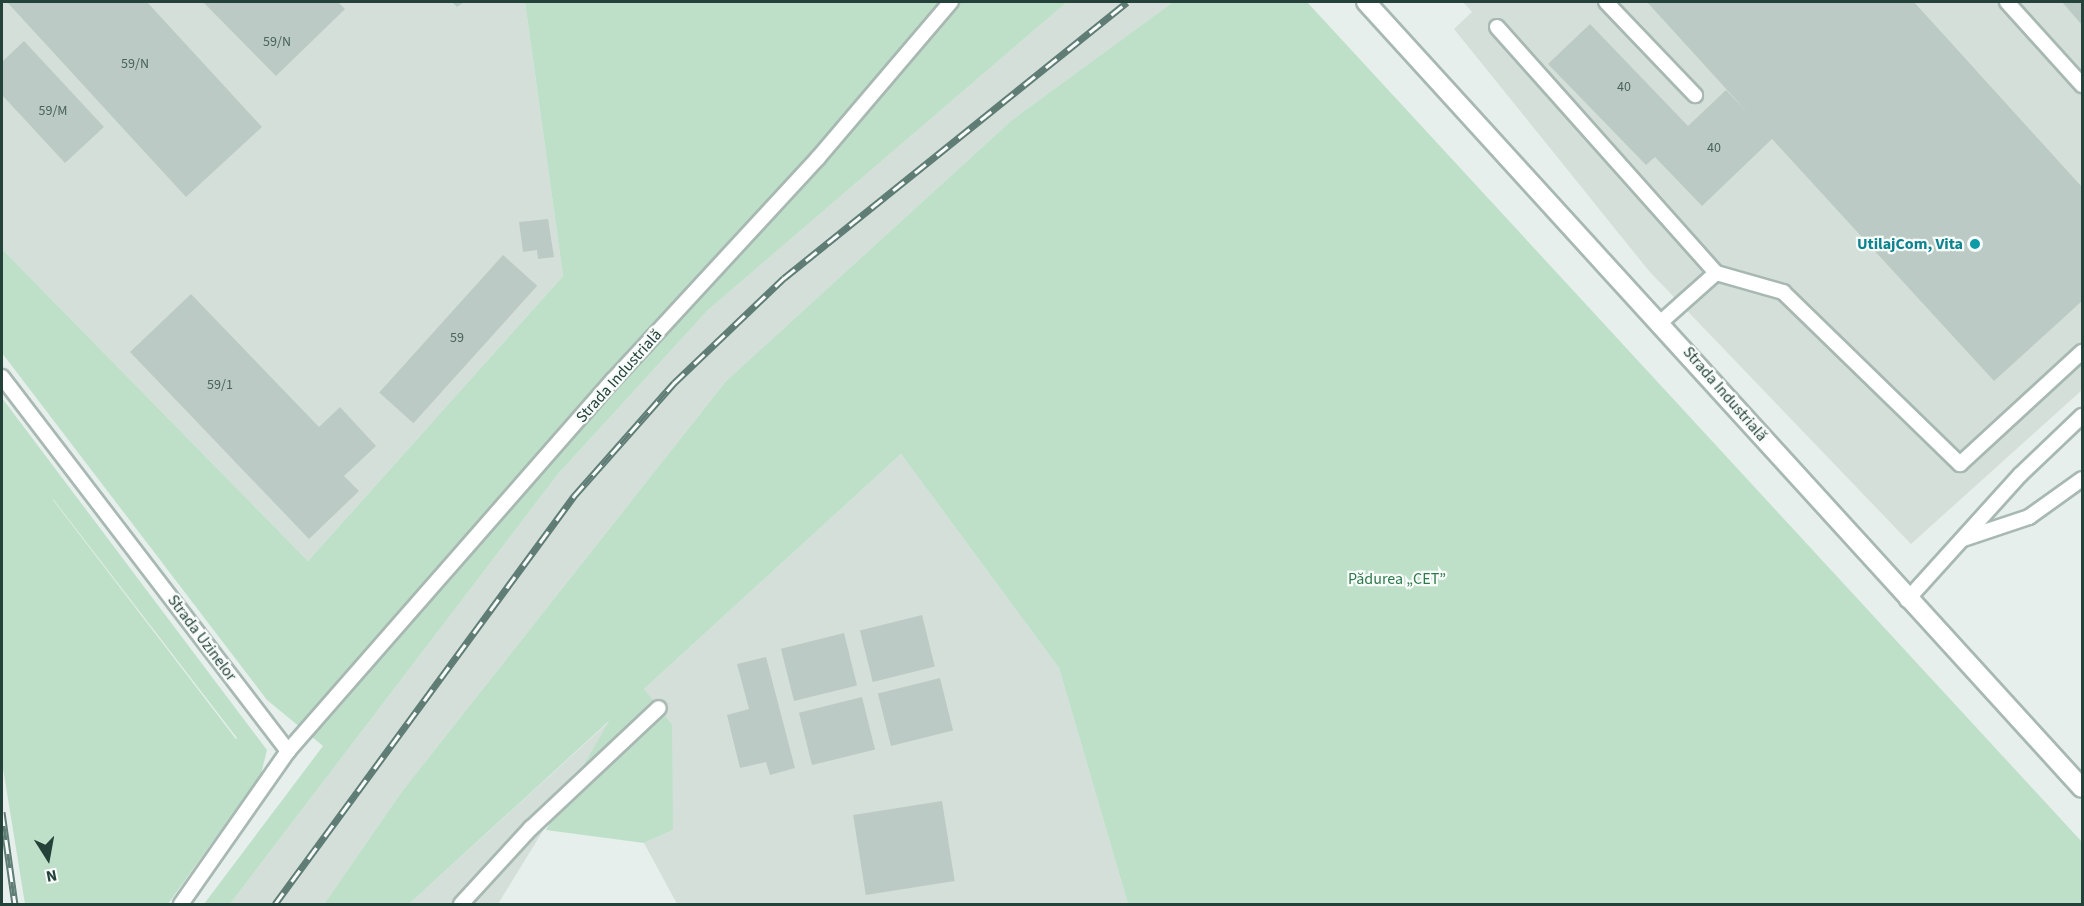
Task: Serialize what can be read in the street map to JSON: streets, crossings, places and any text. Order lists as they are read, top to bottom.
{
  "streets": {
    "street": ["Strada Industrială"],
    "lane": ["Strada Uzinelor"]
  },
  "crossings": [
    ["Strada Industrială", "Strada Uzinelor"]
  ],
  "parks": ["Pădurea „CET”"],
  "places": ["UtilajCom, Vita"],
  "house_numbers": [
    "59/N",
    "59/N",
    "40",
    "59/M",
    "40",
    "59",
    "59/1"
  ],
  "north": "bottom"
}
